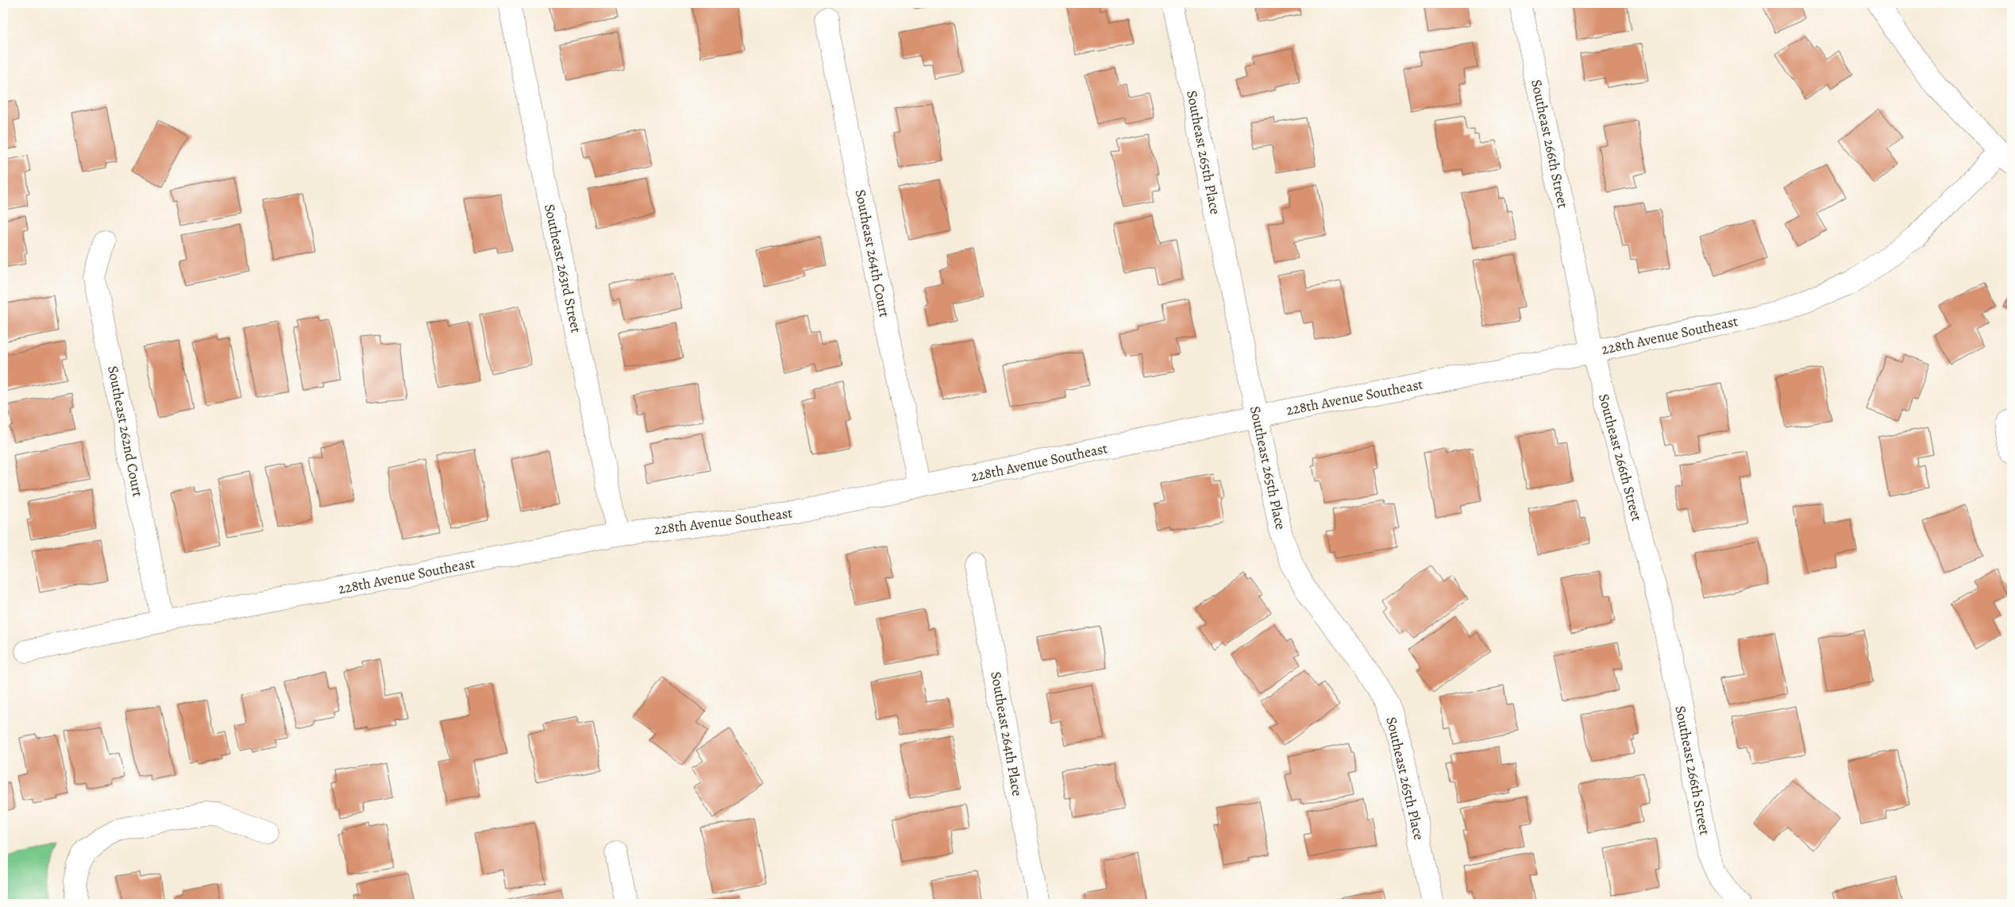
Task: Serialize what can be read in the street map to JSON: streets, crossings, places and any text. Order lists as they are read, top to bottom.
{
  "streets": {
    "street": [
      "Southeast 266th Street",
      "Southeast 265th Place",
      "Southeast 264th Court",
      "Southeast 263rd Street",
      "228th Avenue Southeast",
      "Southeast 262nd Court",
      "Southeast 264th Place"
    ]
  },
  "crossings": [
    ["Southeast 266th Street", "228th Avenue Southeast"],
    ["Southeast 265th Place", "228th Avenue Southeast"],
    ["Southeast 264th Court", "228th Avenue Southeast"],
    ["Southeast 263rd Street", "228th Avenue Southeast"],
    ["228th Avenue Southeast", "Southeast 262nd Court"]
  ]
}
